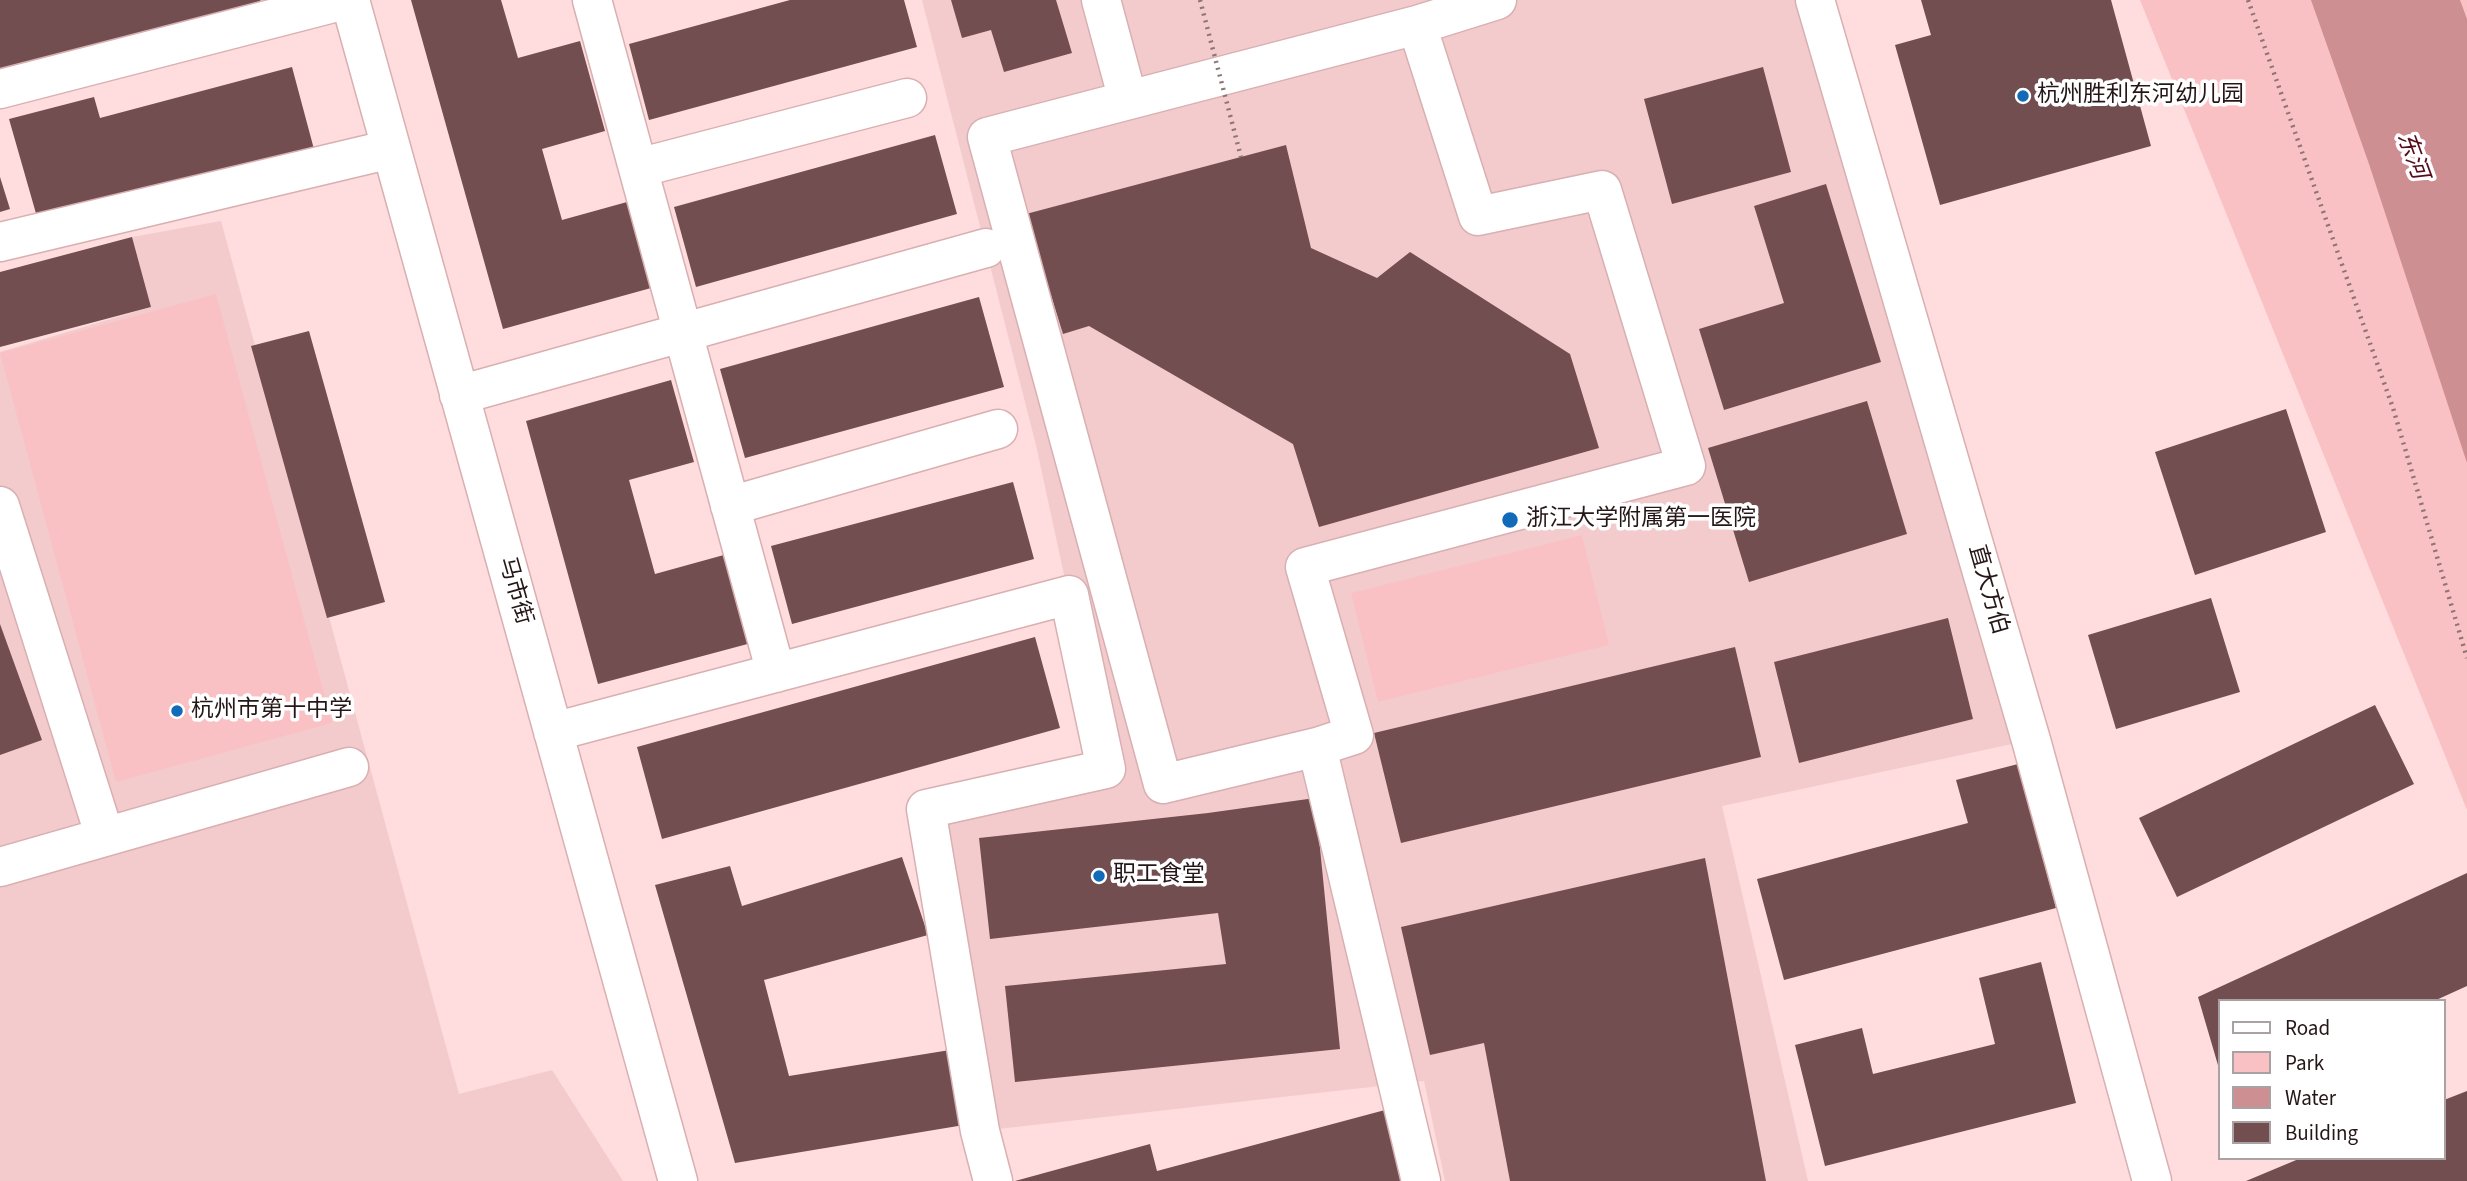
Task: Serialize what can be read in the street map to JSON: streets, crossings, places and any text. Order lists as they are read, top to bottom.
{
  "streets": {
    "street": ["直大方伯", "马市街"]
  },
  "water": ["东河"],
  "places": [
    "杭州胜利东河幼儿园",
    "浙江大学附属第一医院",
    "杭州市第十中学",
    "职工食堂"
  ],
  "legend": [
    "Road",
    "Park",
    "Water",
    "Building"
  ]
}
